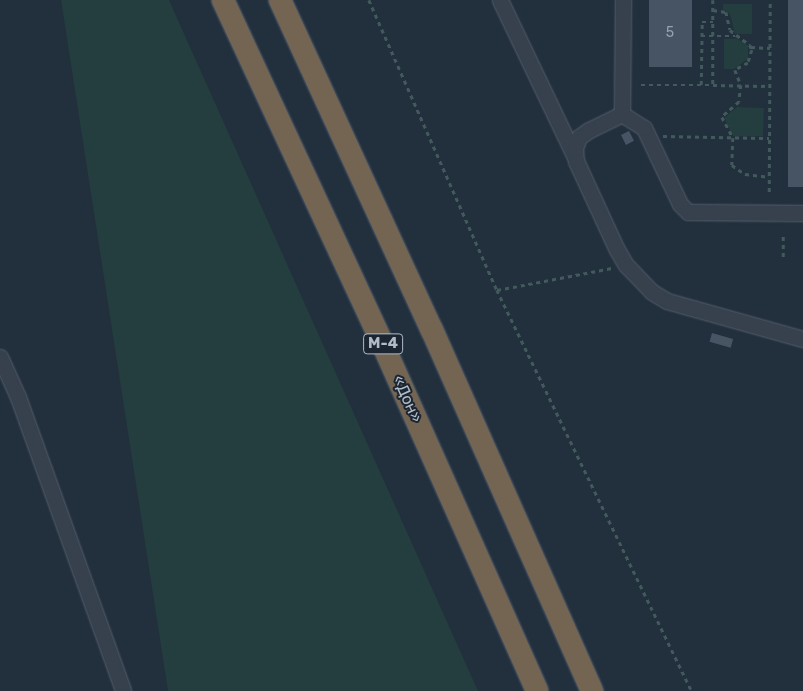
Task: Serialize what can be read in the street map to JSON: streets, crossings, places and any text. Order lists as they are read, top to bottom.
{
  "streets": {
    "highway": ["М-4", "«Дон»"]
  },
  "house_numbers": ["5"]
}
